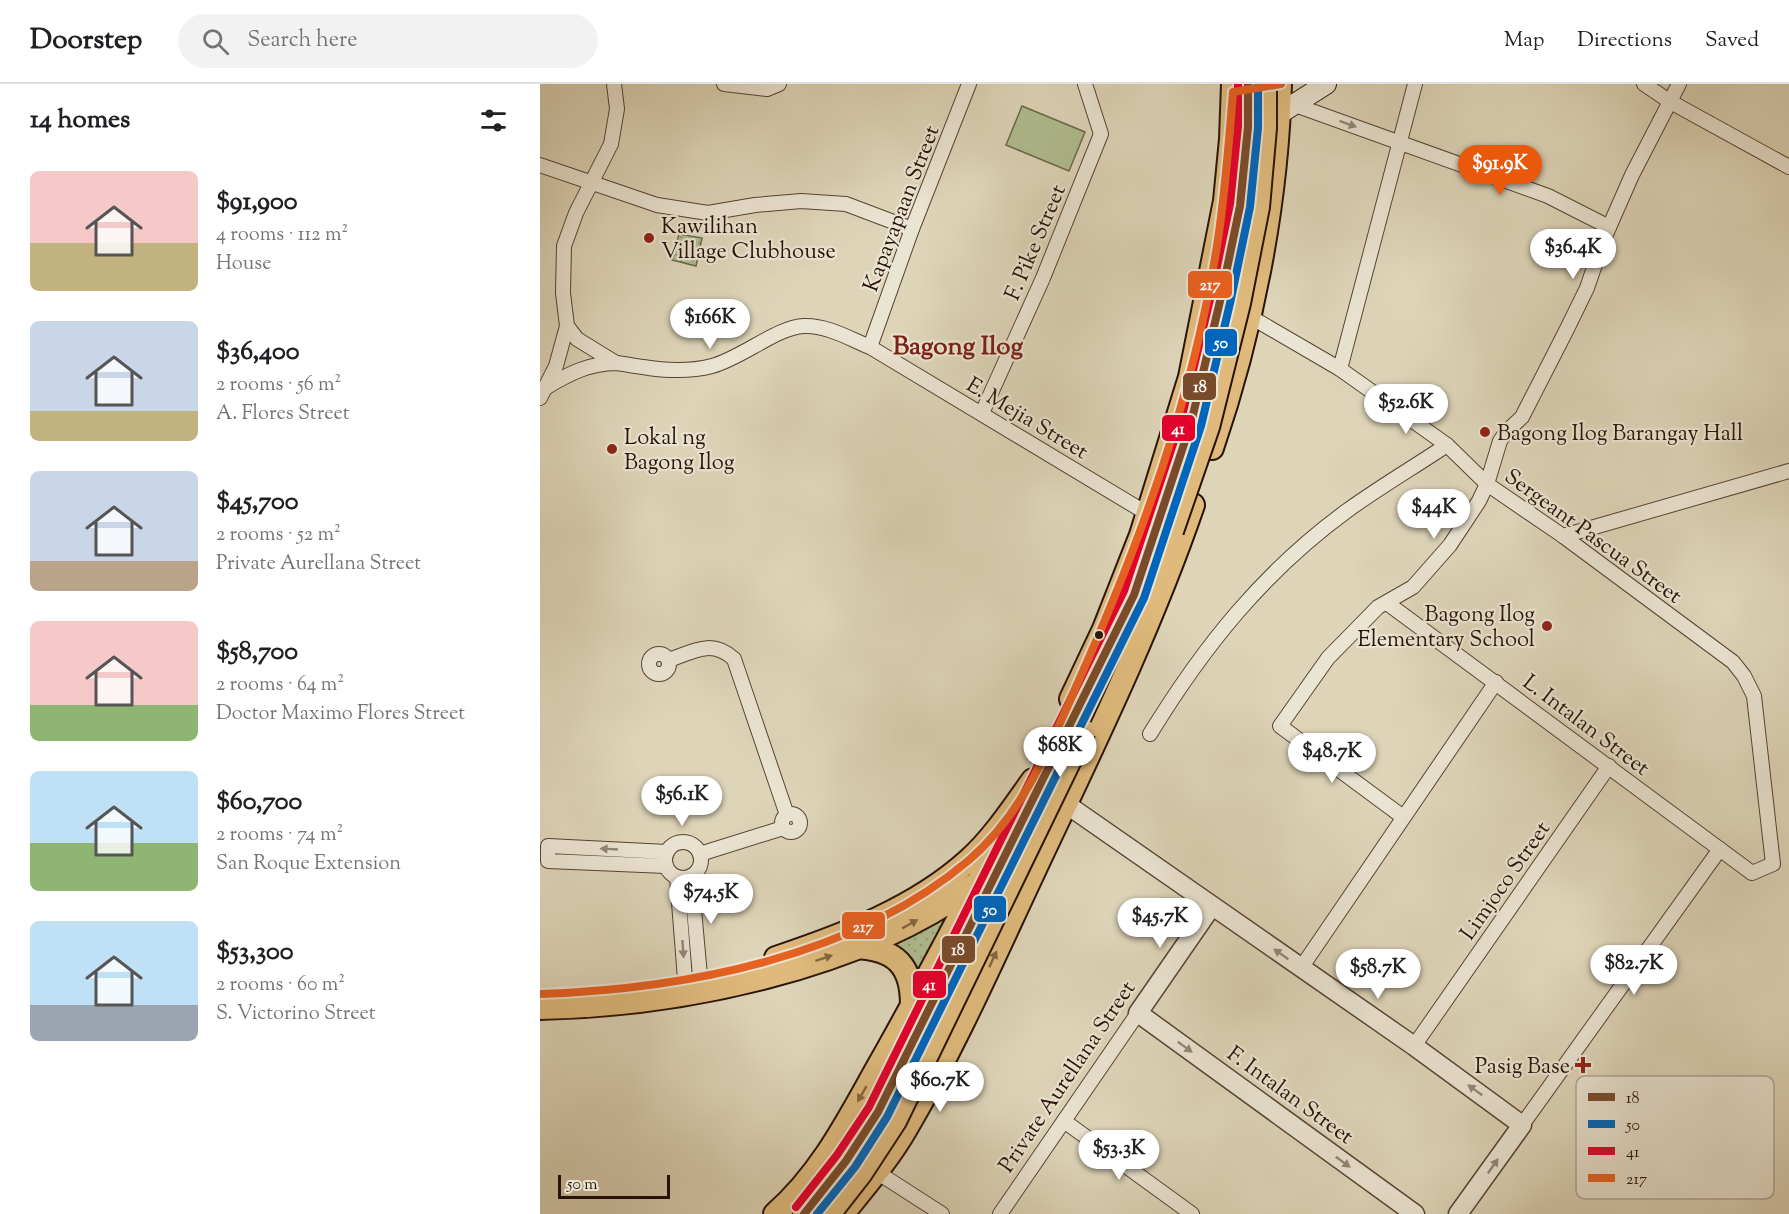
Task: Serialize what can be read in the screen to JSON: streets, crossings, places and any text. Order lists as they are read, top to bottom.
{
  "streets": {
    "street": [
      "Kapayapaan Street",
      "F. Pike Street",
      "E. Mejia Street",
      "Sergeant Pascua Street",
      "L. Intalan Street",
      "Limjoco Street",
      "Private Aurellana Street",
      "F. Intalan Street"
    ]
  },
  "crossings": [
    ["Kapayapaan Street", "E. Mejia Street"],
    ["F. Pike Street", "E. Mejia Street"],
    ["Sergeant Pascua Street", "L. Intalan Street"],
    ["L. Intalan Street", "Limjoco Street"],
    ["Private Aurellana Street", "F. Intalan Street"]
  ],
  "districts": ["Bagong Ilog"],
  "places": {
    "other": [
      "Kawilihan Village Clubhouse",
      "Bagong Ilog Barangay Hall",
      "Lokal ng Bagong Ilog",
      "Bagong Ilog Elementary School"
    ],
    "health": ["Pasig Base"]
  },
  "lines": [
    "transit line 18",
    "transit line 50",
    "transit line 41",
    "transit line 217"
  ],
  "legend": [
    "18",
    "50",
    "41",
    "217"
  ],
  "scale_bar": "50 m",
  "page": {
    "header": "Doorstep",
    "search": "Search here",
    "nav": ["Map", "Directions", "Saved"],
    "heading": "14 homes",
    "price": [
      "$91.9K",
      "$36.4K",
      "$166K",
      "$52.6K",
      "$44K",
      "$68K",
      "$48.7K",
      "$56.1K",
      "$74.5K",
      "$45.7K",
      "$82.7K",
      "$58.7K",
      "$60.7K",
      "$53.3K"
    ],
    "list": [
      {
        "name": "$91,900",
        "note": "4 rooms · 112 m² · House"
      },
      {
        "name": "$36,400",
        "note": "2 rooms · 56 m² · A. Flores Street"
      },
      {
        "name": "$45,700",
        "note": "2 rooms · 52 m² · Private Aurellana Street"
      },
      {
        "name": "$58,700",
        "note": "2 rooms · 64 m² · Doctor Maximo Flores Street"
      },
      {
        "name": "$60,700",
        "note": "2 rooms · 74 m² · San Roque Extension"
      },
      {
        "name": "$53,300",
        "note": "2 rooms · 60 m² · S. Victorino Street"
      }
    ],
    "scale": "50 m"
  }
}
